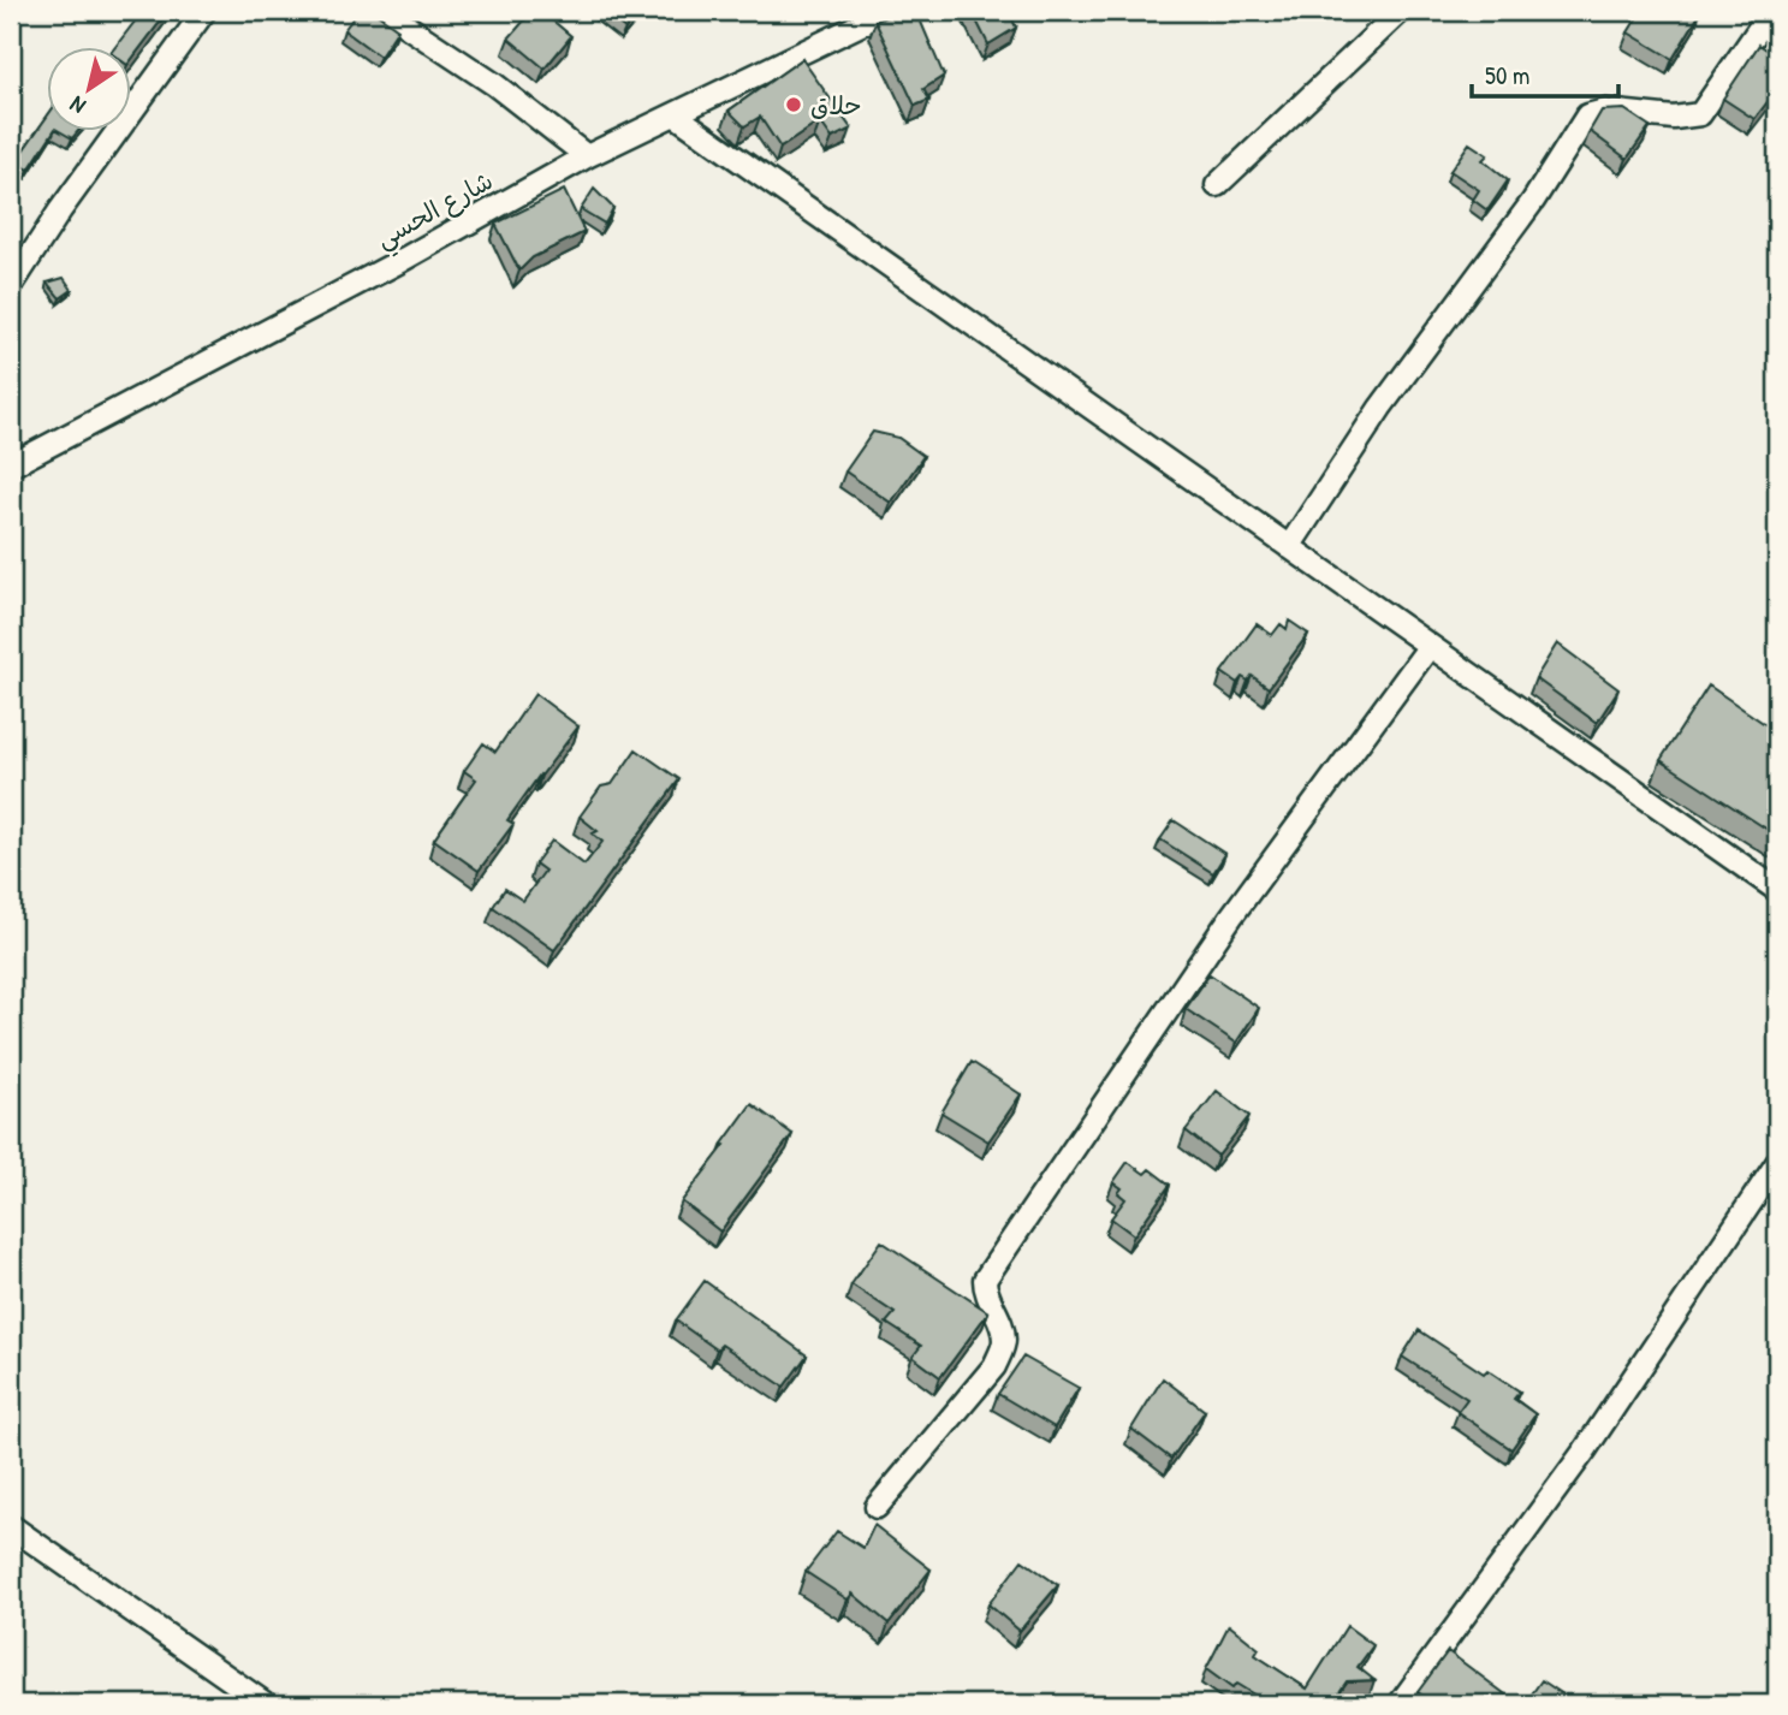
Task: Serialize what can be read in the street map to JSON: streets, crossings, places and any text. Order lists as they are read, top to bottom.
{
  "streets": {
    "street": ["شارع الحسي"]
  },
  "places": ["حلاق"],
  "scale_bar": "50 m",
  "north": "bottom left"
}
